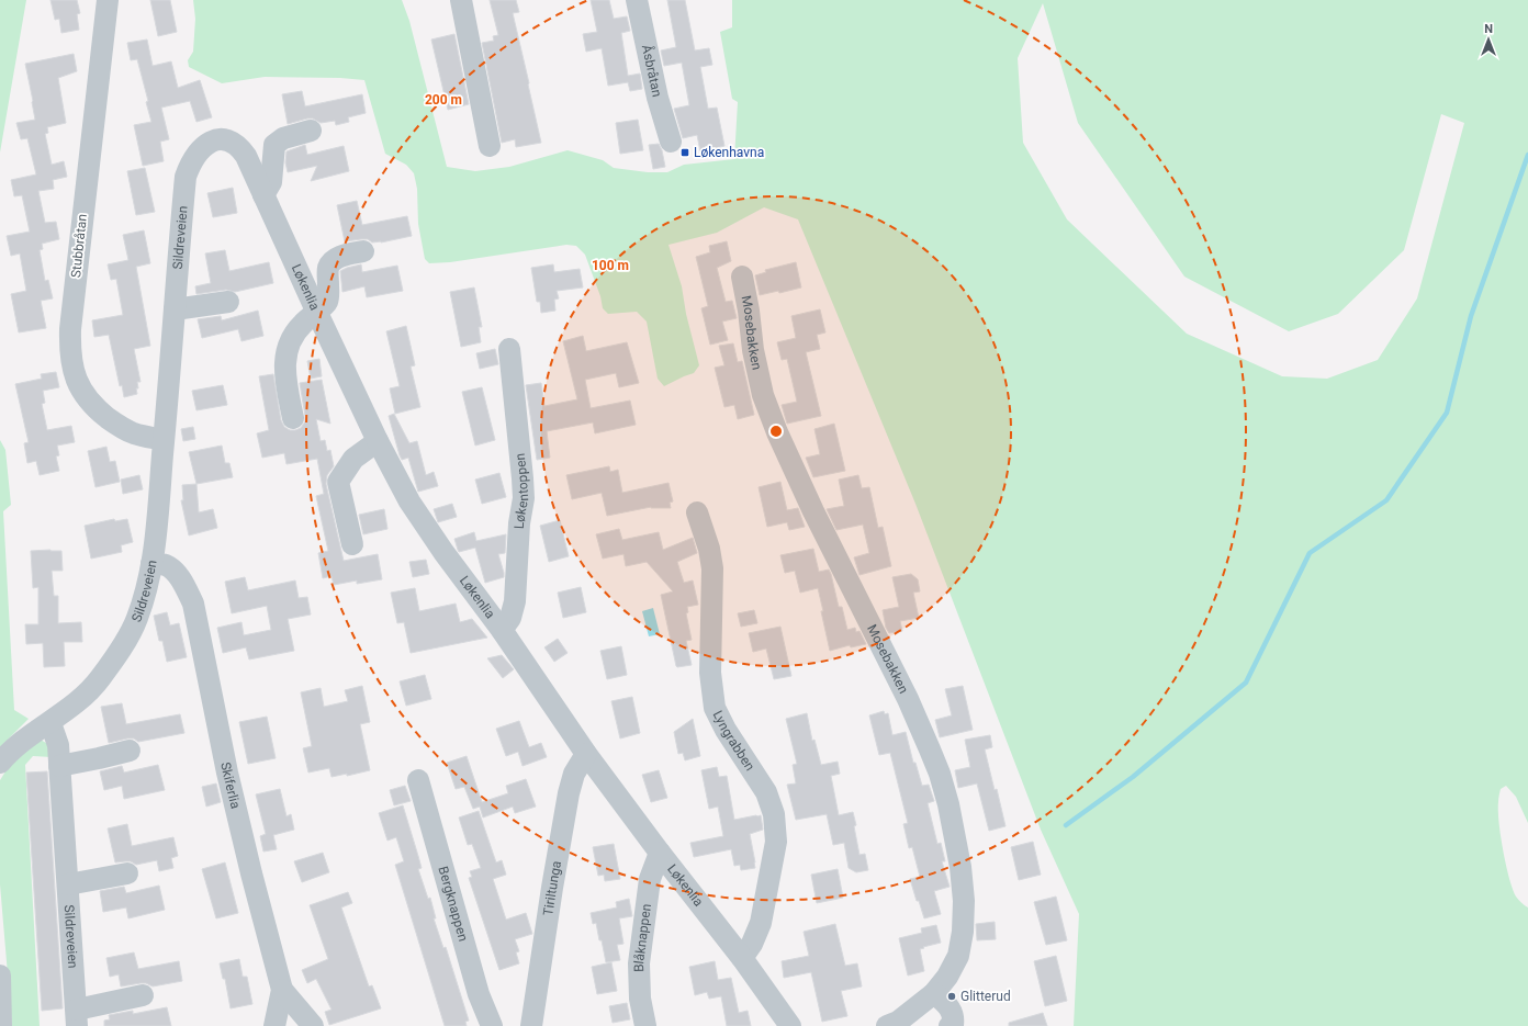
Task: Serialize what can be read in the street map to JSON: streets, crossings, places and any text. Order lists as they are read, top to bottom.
{
  "streets": {
    "street": [
      "Åsbråtan",
      "Sildreveien",
      "Stubbråtan",
      "Løkenlia",
      "Mosebakken",
      "Løkentoppen",
      "Lyngrabben",
      "Skiferlia",
      "Tiriltunga",
      "Bergknappen",
      "Blåknappen"
    ]
  },
  "crossings": [
    ["Sildreveien", "Stubbråtan"],
    ["Sildreveien", "Løkenlia"],
    ["Sildreveien", "Skiferlia"],
    ["Løkenlia", "Løkentoppen"],
    ["Løkenlia", "Lyngrabben"],
    ["Løkenlia", "Tiriltunga"],
    ["Løkenlia", "Blåknappen"]
  ],
  "places": {
    "transit": ["Løkenhavna"],
    "other": ["Glitterud"]
  },
  "north": "top",
  "rings": ["200 m", "100 m"]
}
